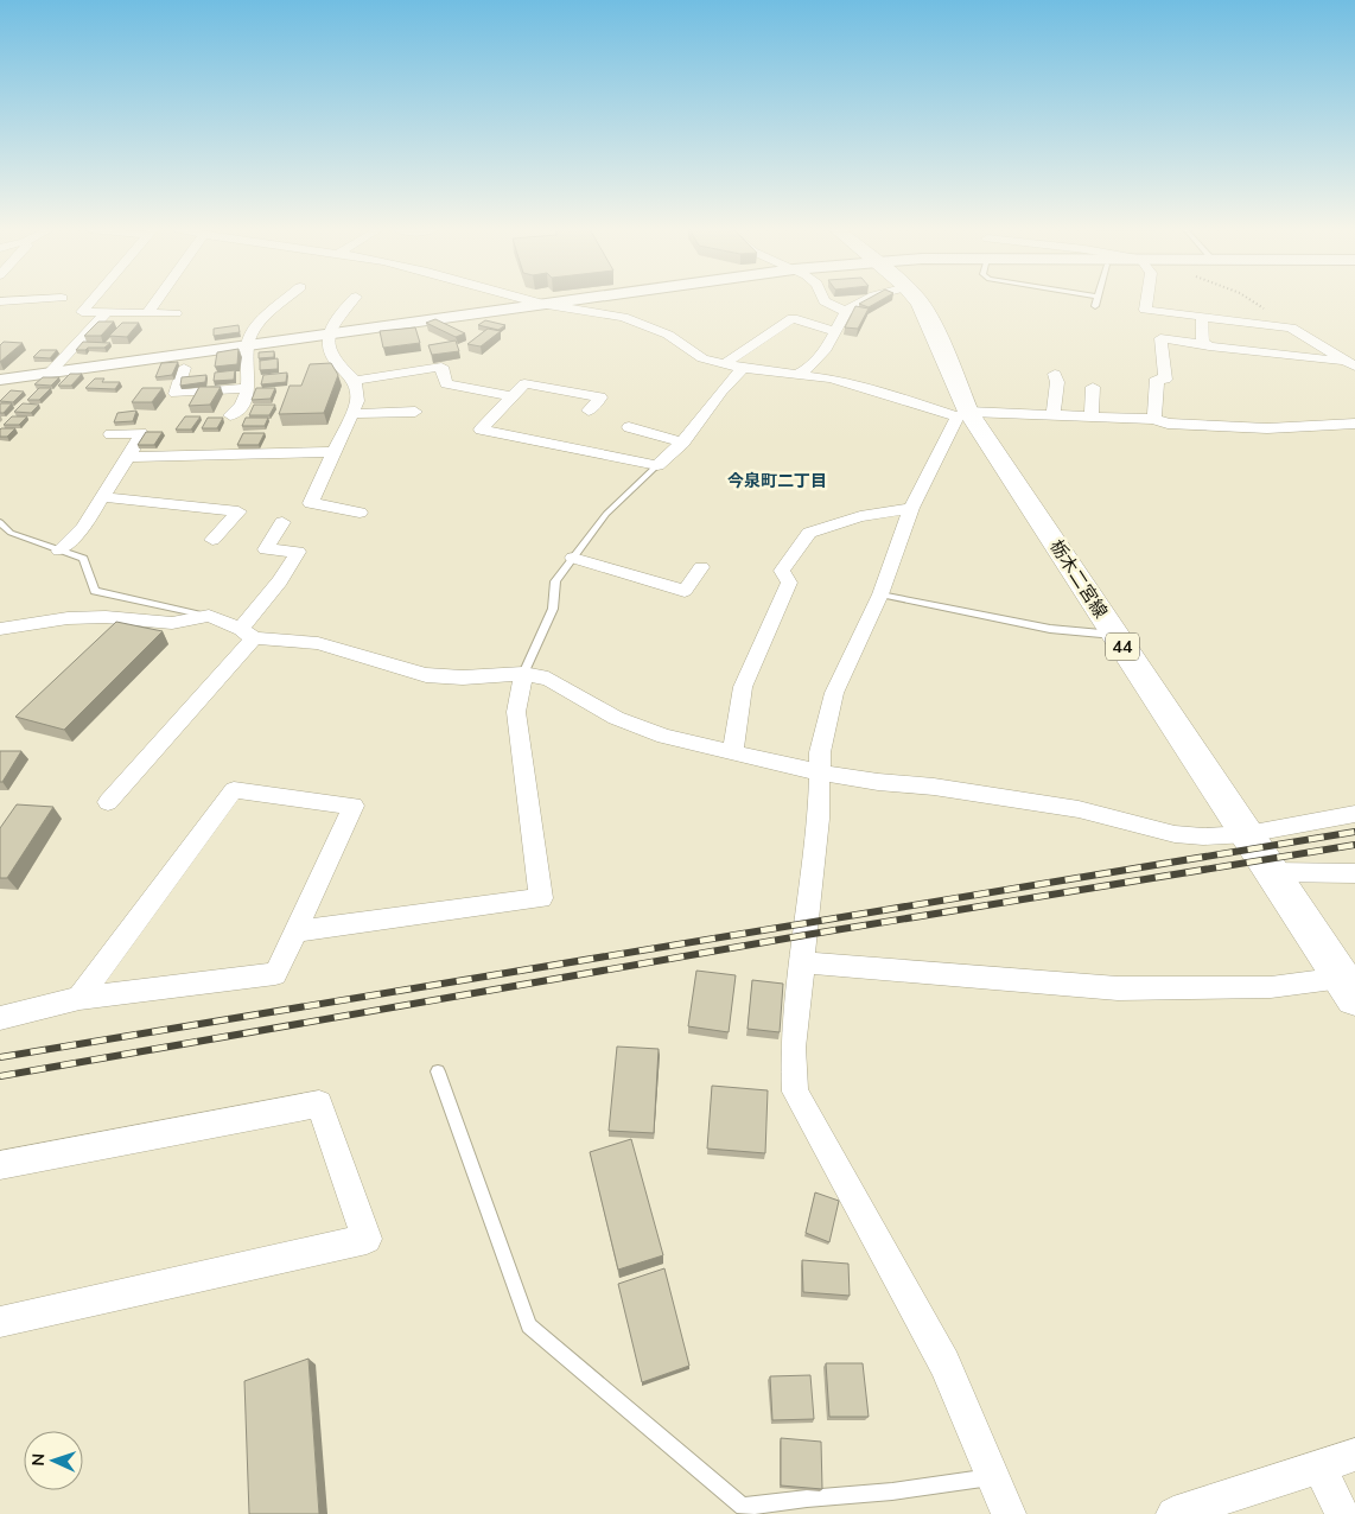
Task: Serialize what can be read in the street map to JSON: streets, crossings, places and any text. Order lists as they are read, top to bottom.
{
  "streets": {
    "main road": ["栃木二宮線", "44"]
  },
  "districts": ["今泉町二丁目"],
  "north": "left"
}
